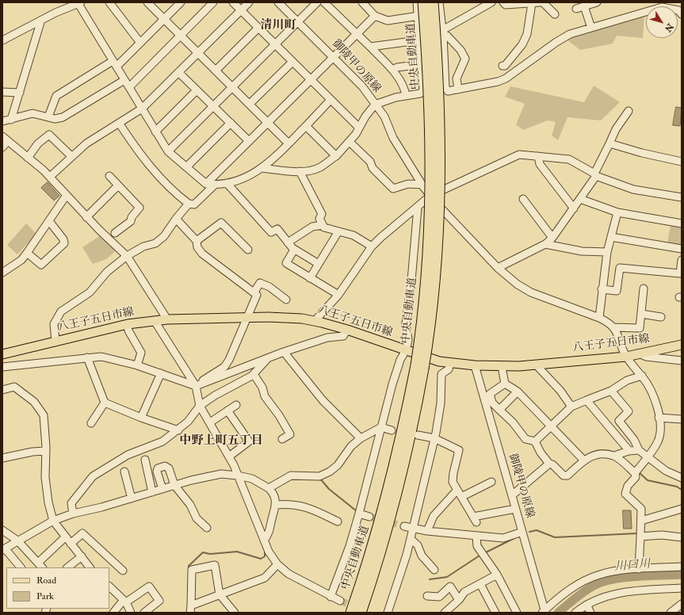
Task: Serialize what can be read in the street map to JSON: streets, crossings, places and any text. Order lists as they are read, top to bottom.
{
  "streets": {
    "highway": ["中央自動車道"],
    "main road": ["八王子五日市線"],
    "street": ["御陵甲の原線"]
  },
  "crossings": [
    ["御陵甲の原線", "八王子五日市線"]
  ],
  "districts": ["清川町", "中野上町五丁目"],
  "water": ["川口川"],
  "legend": ["Road", "Park"],
  "north": "bottom right"
}
